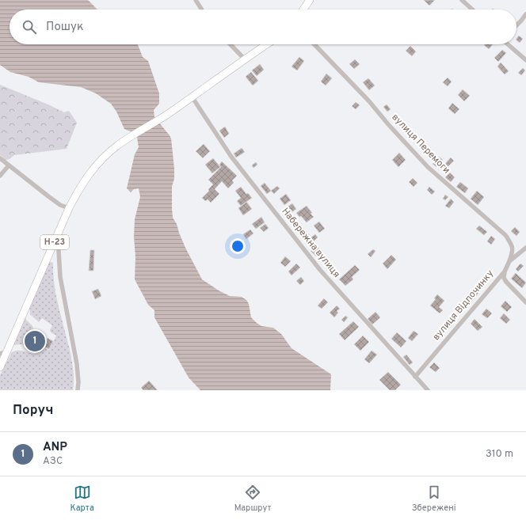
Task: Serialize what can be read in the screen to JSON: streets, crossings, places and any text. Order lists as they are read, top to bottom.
{
  "streets": {
    "main road": ["Н-23"],
    "street": ["вулиця Перемоги", "Набережна вулиця", "вулиця Відпочинку"]
  },
  "crossings": [
    ["вулиця Перемоги", "вулиця Відпочинку"],
    ["Н-23", "Набережна вулиця"],
    ["Набережна вулиця", "вулиця Відпочинку"]
  ],
  "page": {
    "search": "Пошук",
    "pins": "1",
    "heading": "Поруч",
    "list": [
      {
        "mark": "1",
        "name": "ANP",
        "note": "АЗС",
        "value": "310 m"
      }
    ],
    "nav": ["Карта", "Маршрут", "Збережені"]
  }
}
